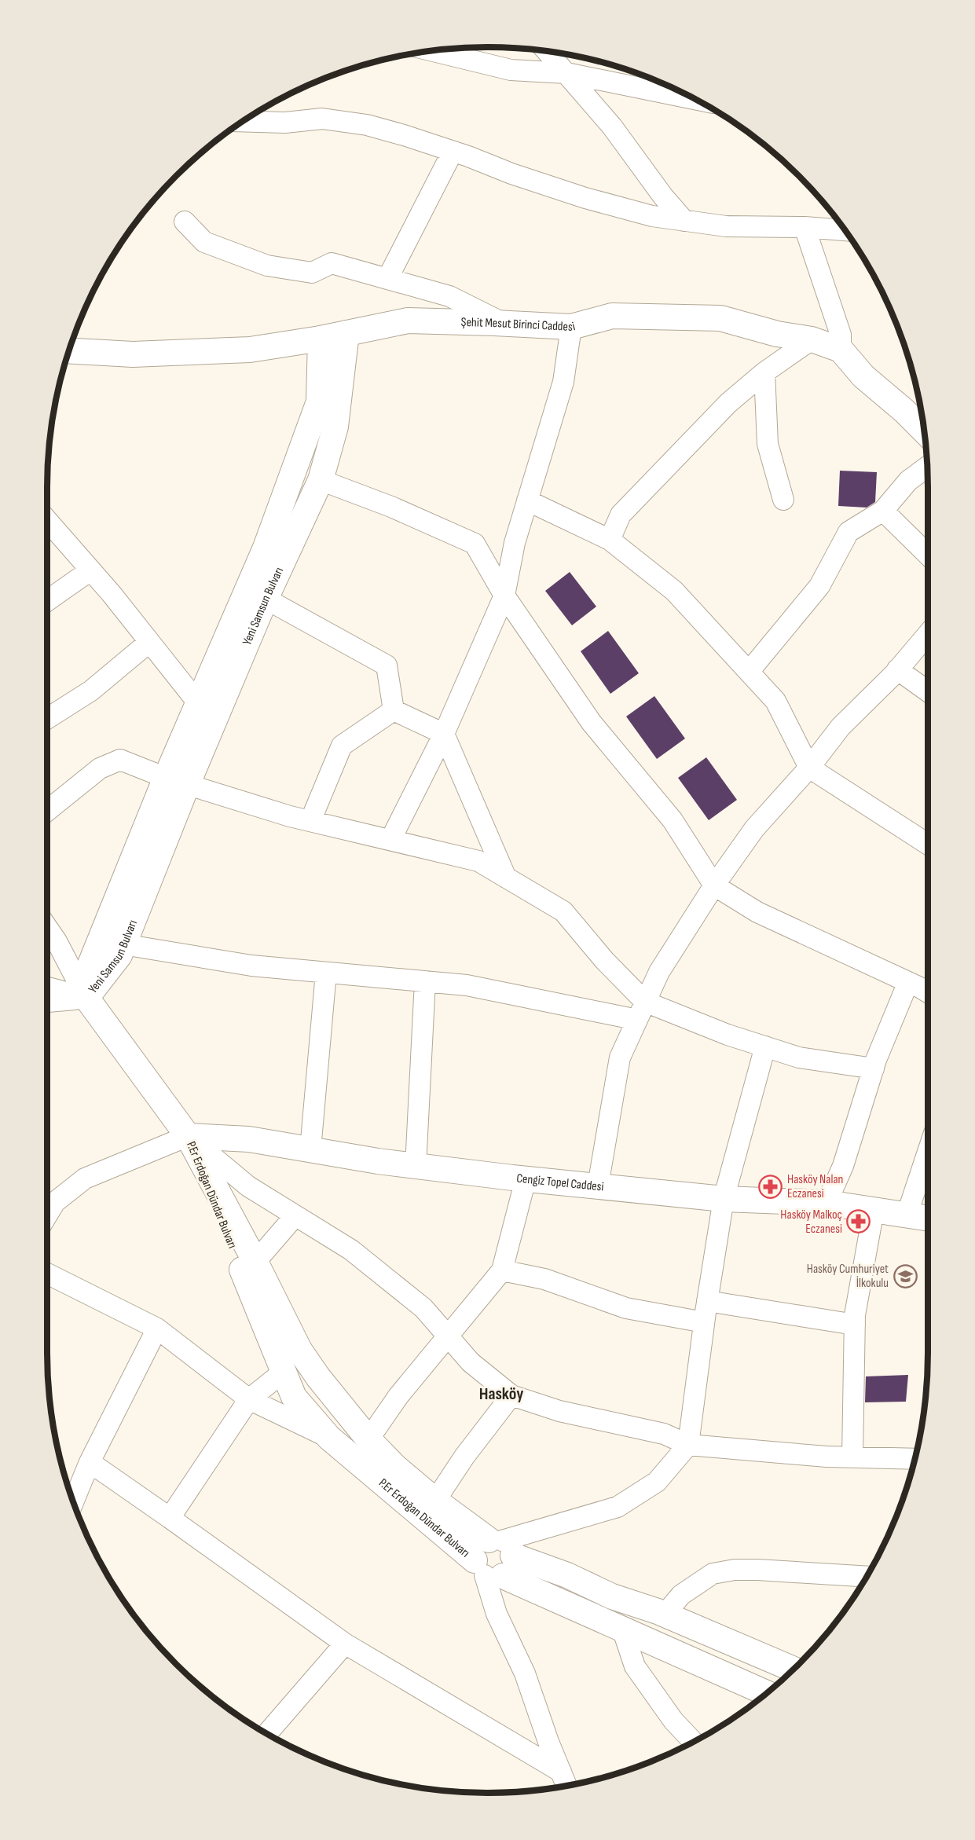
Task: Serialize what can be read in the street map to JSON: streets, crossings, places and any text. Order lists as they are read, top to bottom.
{
  "streets": {
    "main road": [
      "Şehit Mesut Birinci Caddesi",
      "Yeni Samsun Bulvarı",
      "Cengiz Topel Caddesi",
      "P.Er Erdoğan Dündar Bulvarı"
    ]
  },
  "crossings": [
    ["Şehit Mesut Birinci Caddesi", "Yeni Samsun Bulvarı"],
    ["Cengiz Topel Caddesi", "P.Er Erdoğan Dündar Bulvarı"]
  ],
  "districts": ["Hasköy"],
  "places": {
    "pharmacy": ["Hasköy Nalan Eczanesi", "Hasköy Malkoç Eczanesi"],
    "school or university": ["Hasköy Cumhuriyet İlkokulu"]
  }
}
